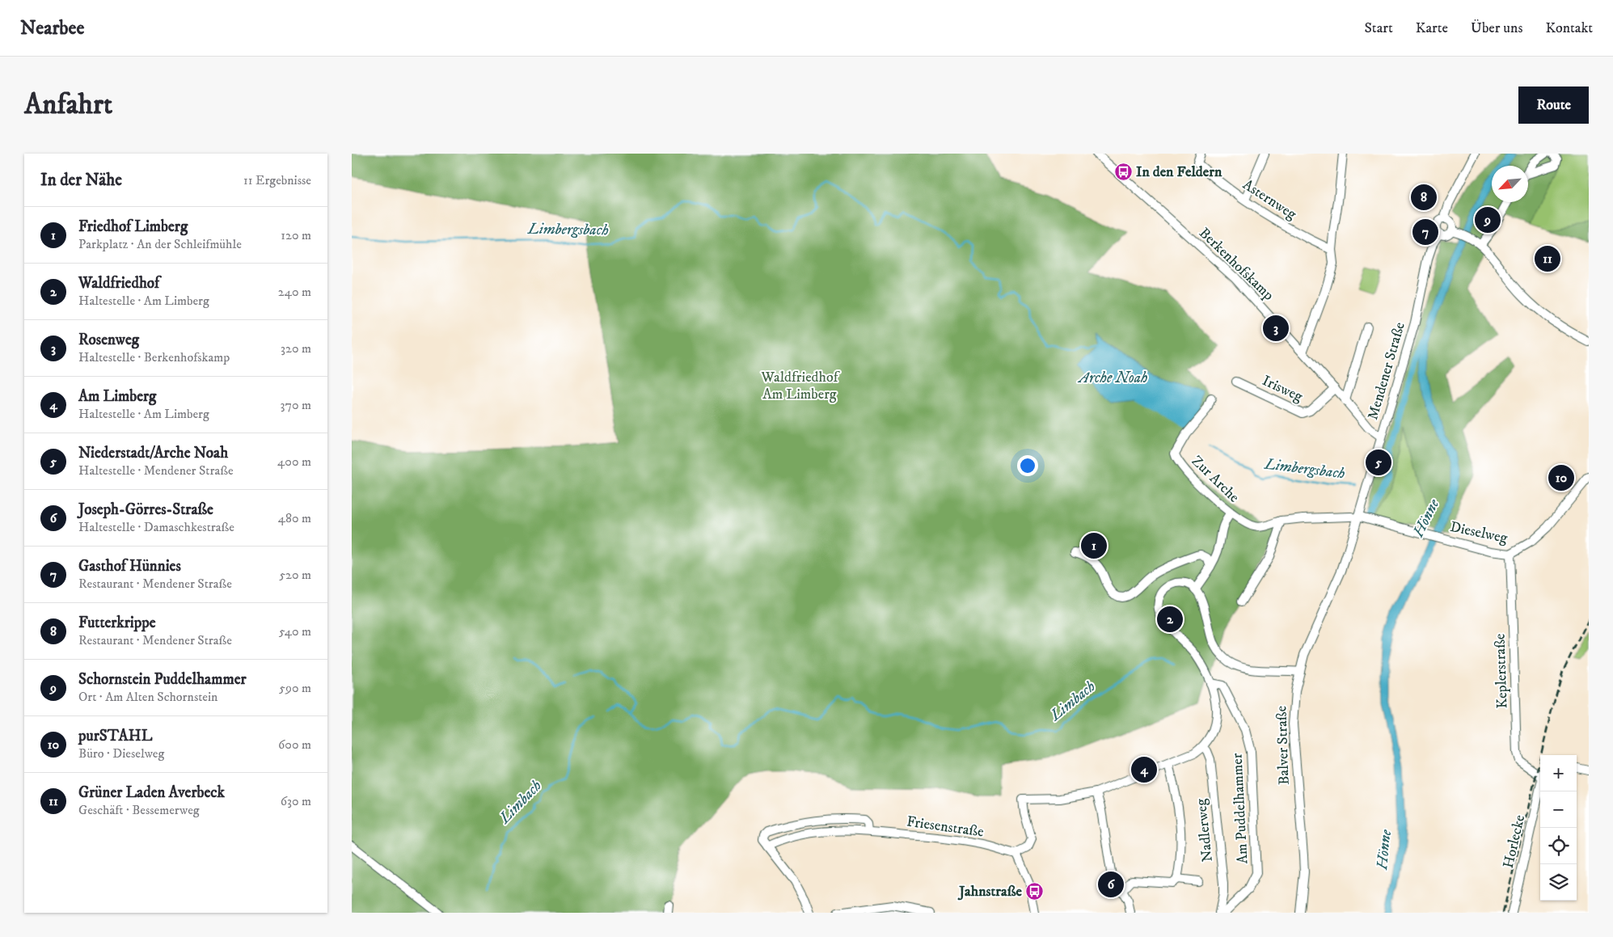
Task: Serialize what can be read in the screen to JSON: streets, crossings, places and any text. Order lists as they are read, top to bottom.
{
  "streets": {
    "street": [
      "Asternweg",
      "Berkenhofskamp",
      "Mendener Straße",
      "Irisweg",
      "Zur Arche",
      "Dieselweg",
      "Keplerstraße",
      "Balver Straße",
      "Am Puddelhammer",
      "Friesenstraße",
      "Nadlerweg",
      "Horlecke"
    ]
  },
  "crossings": [
    ["Berkenhofskamp", "Mendener Straße"],
    ["Berkenhofskamp", "Irisweg"],
    ["Mendener Straße", "Zur Arche"],
    ["Mendener Straße", "Dieselweg"],
    ["Mendener Straße", "Balver Straße"],
    ["Zur Arche", "Dieselweg"],
    ["Zur Arche", "Balver Straße"],
    ["Dieselweg", "Keplerstraße"],
    ["Dieselweg", "Balver Straße"]
  ],
  "water": [
    "Limbergsbach",
    "Arche Noah",
    "Hönne",
    "Limbach"
  ],
  "parks": ["Waldfriedhof Am Limberg"],
  "places": {
    "bus stop": ["In den Feldern", "Jahnstraße"]
  },
  "north": "bottom left",
  "page": {
    "header": "Nearbee",
    "nav": [
      "Start",
      "Karte",
      "Über uns",
      "Kontakt"
    ],
    "buttons": "Route",
    "title": "Anfahrt",
    "heading": ["In der Nähe", "11 Ergebnisse"],
    "pins": [
      "8",
      "9",
      "7",
      "11",
      "3",
      "5",
      "10",
      "1",
      "2",
      "4",
      "6"
    ],
    "list": [
      {
        "mark": "1",
        "name": "Friedhof Limberg",
        "note": "Parkplatz · An der Schleifmühle",
        "value": "120 m"
      },
      {
        "mark": "2",
        "name": "Waldfriedhof",
        "note": "Haltestelle · Am Limberg",
        "value": "240 m"
      },
      {
        "mark": "3",
        "name": "Rosenweg",
        "note": "Haltestelle · Berkenhofskamp",
        "value": "320 m"
      },
      {
        "mark": "4",
        "name": "Am Limberg",
        "note": "Haltestelle · Am Limberg",
        "value": "370 m"
      },
      {
        "mark": "5",
        "name": "Niederstadt/Arche Noah",
        "note": "Haltestelle · Mendener Straße",
        "value": "400 m"
      },
      {
        "mark": "6",
        "name": "Joseph-Görres-Straße",
        "note": "Haltestelle · Damaschkestraße",
        "value": "480 m"
      },
      {
        "mark": "7",
        "name": "Gasthof Hünnies",
        "note": "Restaurant · Mendener Straße",
        "value": "520 m"
      },
      {
        "mark": "8",
        "name": "Futterkrippe",
        "note": "Restaurant · Mendener Straße",
        "value": "540 m"
      },
      {
        "mark": "9",
        "name": "Schornstein Puddelhammer",
        "note": "Ort · Am Alten Schornstein",
        "value": "590 m"
      },
      {
        "mark": "10",
        "name": "purSTAHL",
        "note": "Büro · Dieselweg",
        "value": "600 m"
      },
      {
        "mark": "11",
        "name": "Grüner Laden Averbeck",
        "note": "Geschäft · Bessemerweg",
        "value": "630 m"
      }
    ],
    "map_buttons": ["+", "−"]
  }
}
